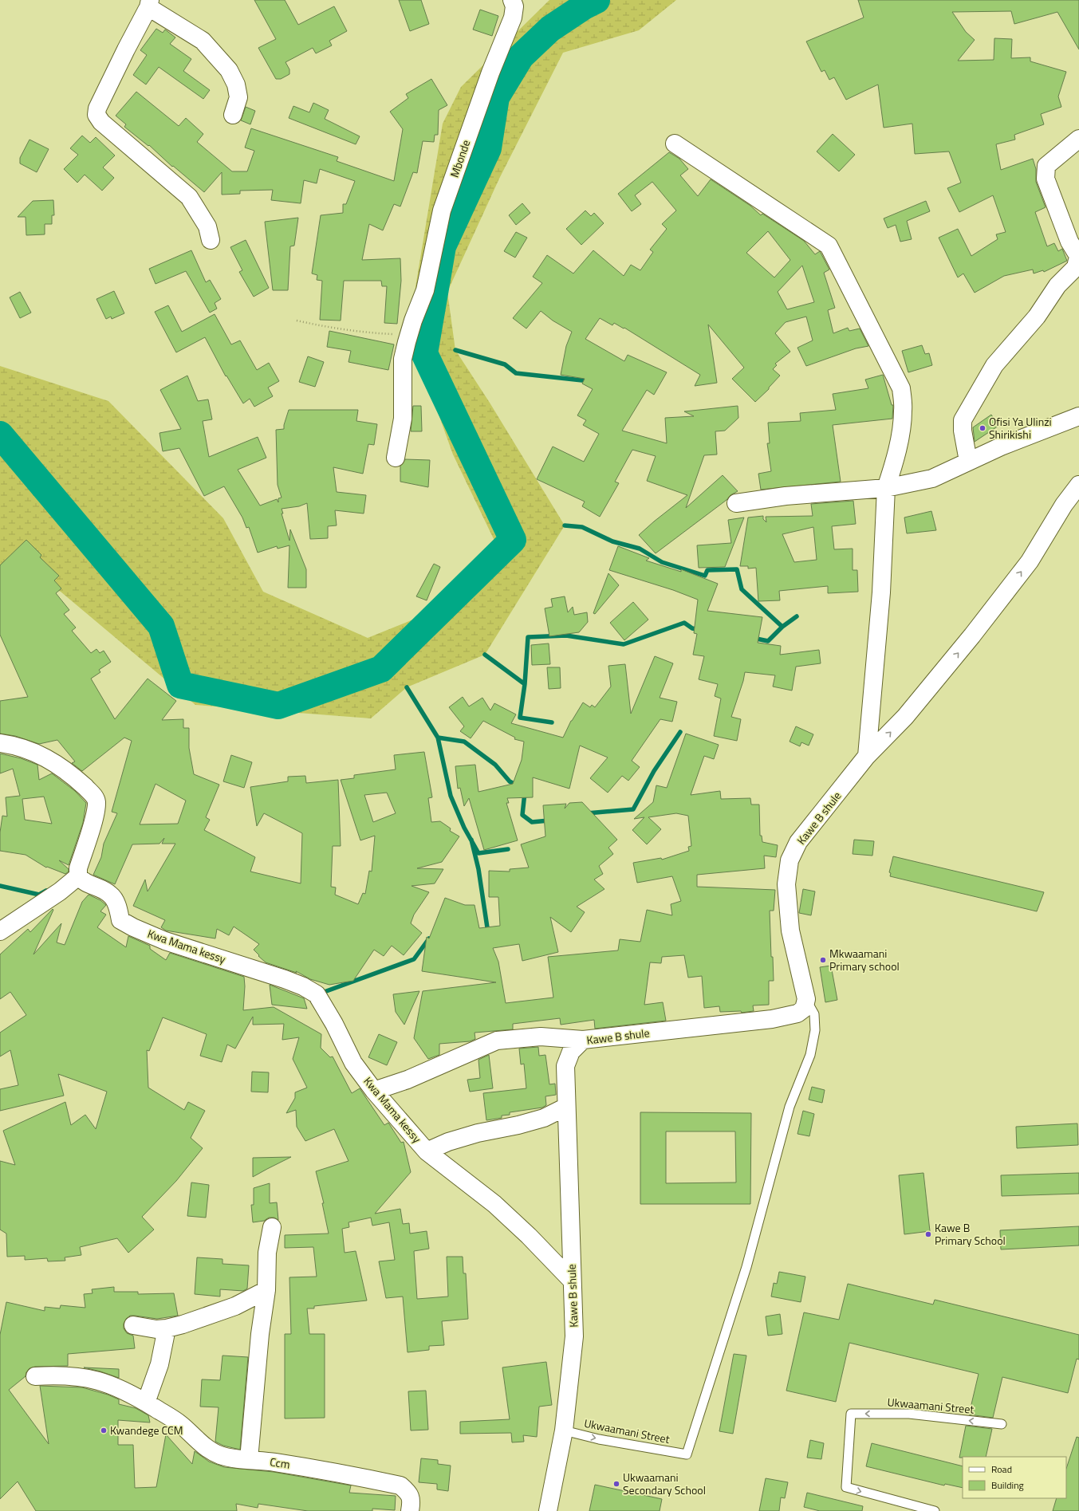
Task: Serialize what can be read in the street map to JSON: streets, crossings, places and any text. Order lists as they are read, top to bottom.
{
  "streets": {
    "street": [
      "Mbonde",
      "Kawe B shule",
      "Kwa Mama kessy",
      "Ccm"
    ],
    "lane": ["Ukwaamani Street"]
  },
  "crossings": [
    ["Kawe B shule", "Kwa Mama kessy"],
    ["Kawe B shule", "Ukwaamani Street"]
  ],
  "places": [
    "Ofisi Ya Ulinzi Shirikishi",
    "Mkwaamani Primary school",
    "Kawe B Primary School",
    "Kwandege CCM",
    "Ukwaamani Secondary School"
  ],
  "legend": ["Road", "Building"]
}
